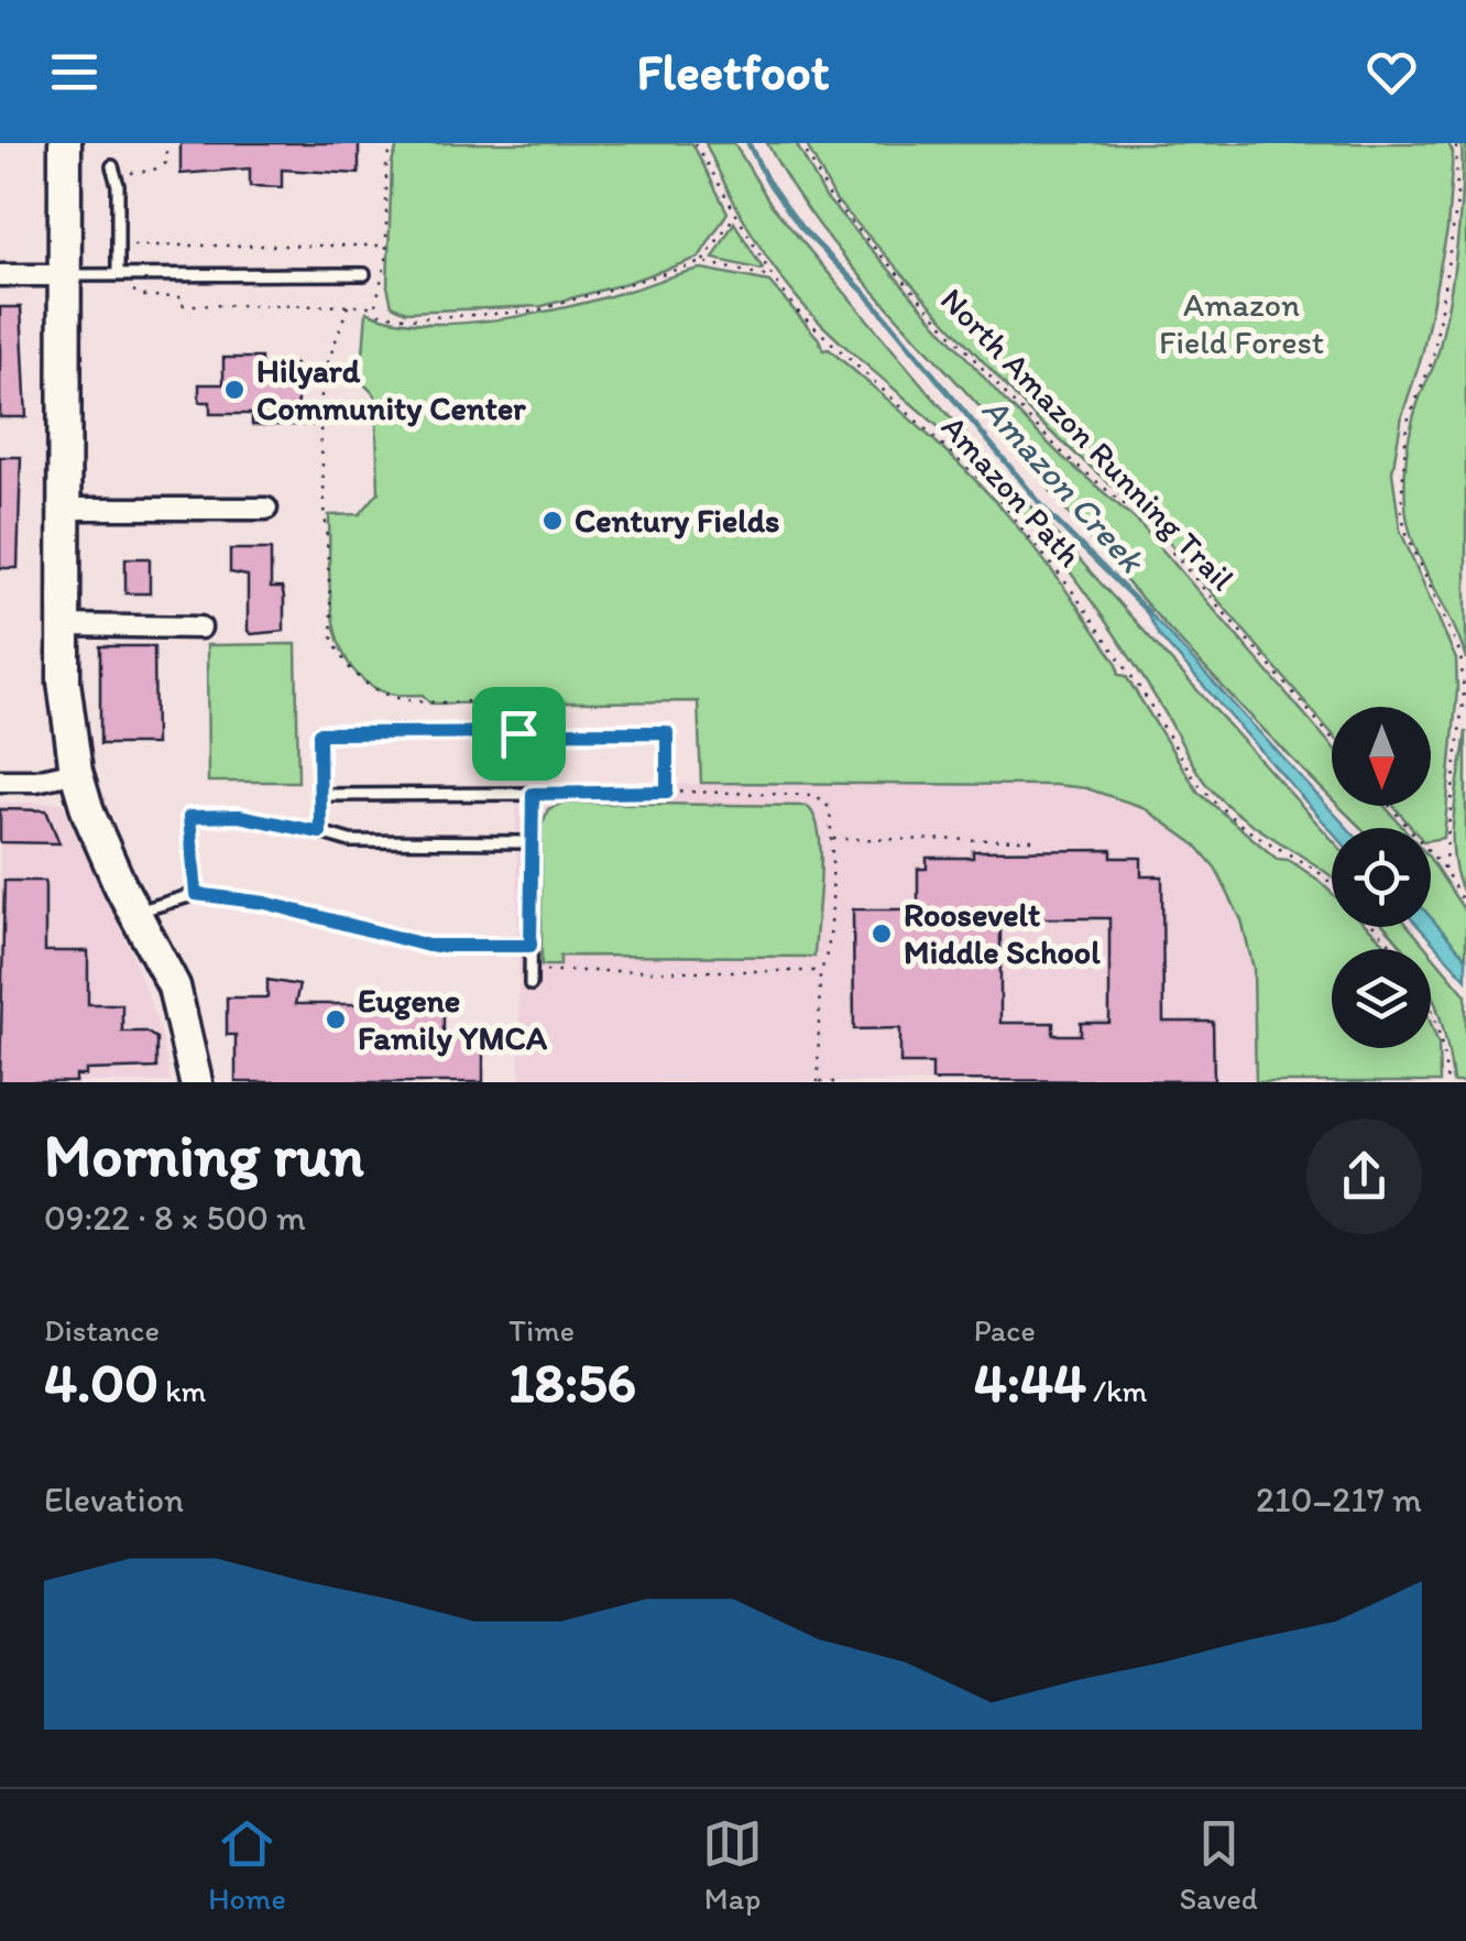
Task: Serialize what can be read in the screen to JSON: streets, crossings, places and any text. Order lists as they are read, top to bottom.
{
  "streets": {
    "path": ["North Amazon Running Trail", "Amazon Path"]
  },
  "water": ["Amazon Creek"],
  "parks": ["Amazon Field Forest"],
  "places": [
    "Hilyard Community Center",
    "Century Fields",
    "Roosevelt Middle School",
    "Eugene Family YMCA"
  ],
  "north": "bottom",
  "page": {
    "header": "Fleetfoot",
    "heading": ["Morning run", "09:22 · 8 × 500 m"],
    "stats": [
      ["Distance", "4.00 km"],
      ["Time", "18:56"],
      ["Pace", "4:44 /km"]
    ],
    "chart": ["Elevation", "210–217 m"],
    "tabs": ["Home", "Map", "Saved"]
  }
}
